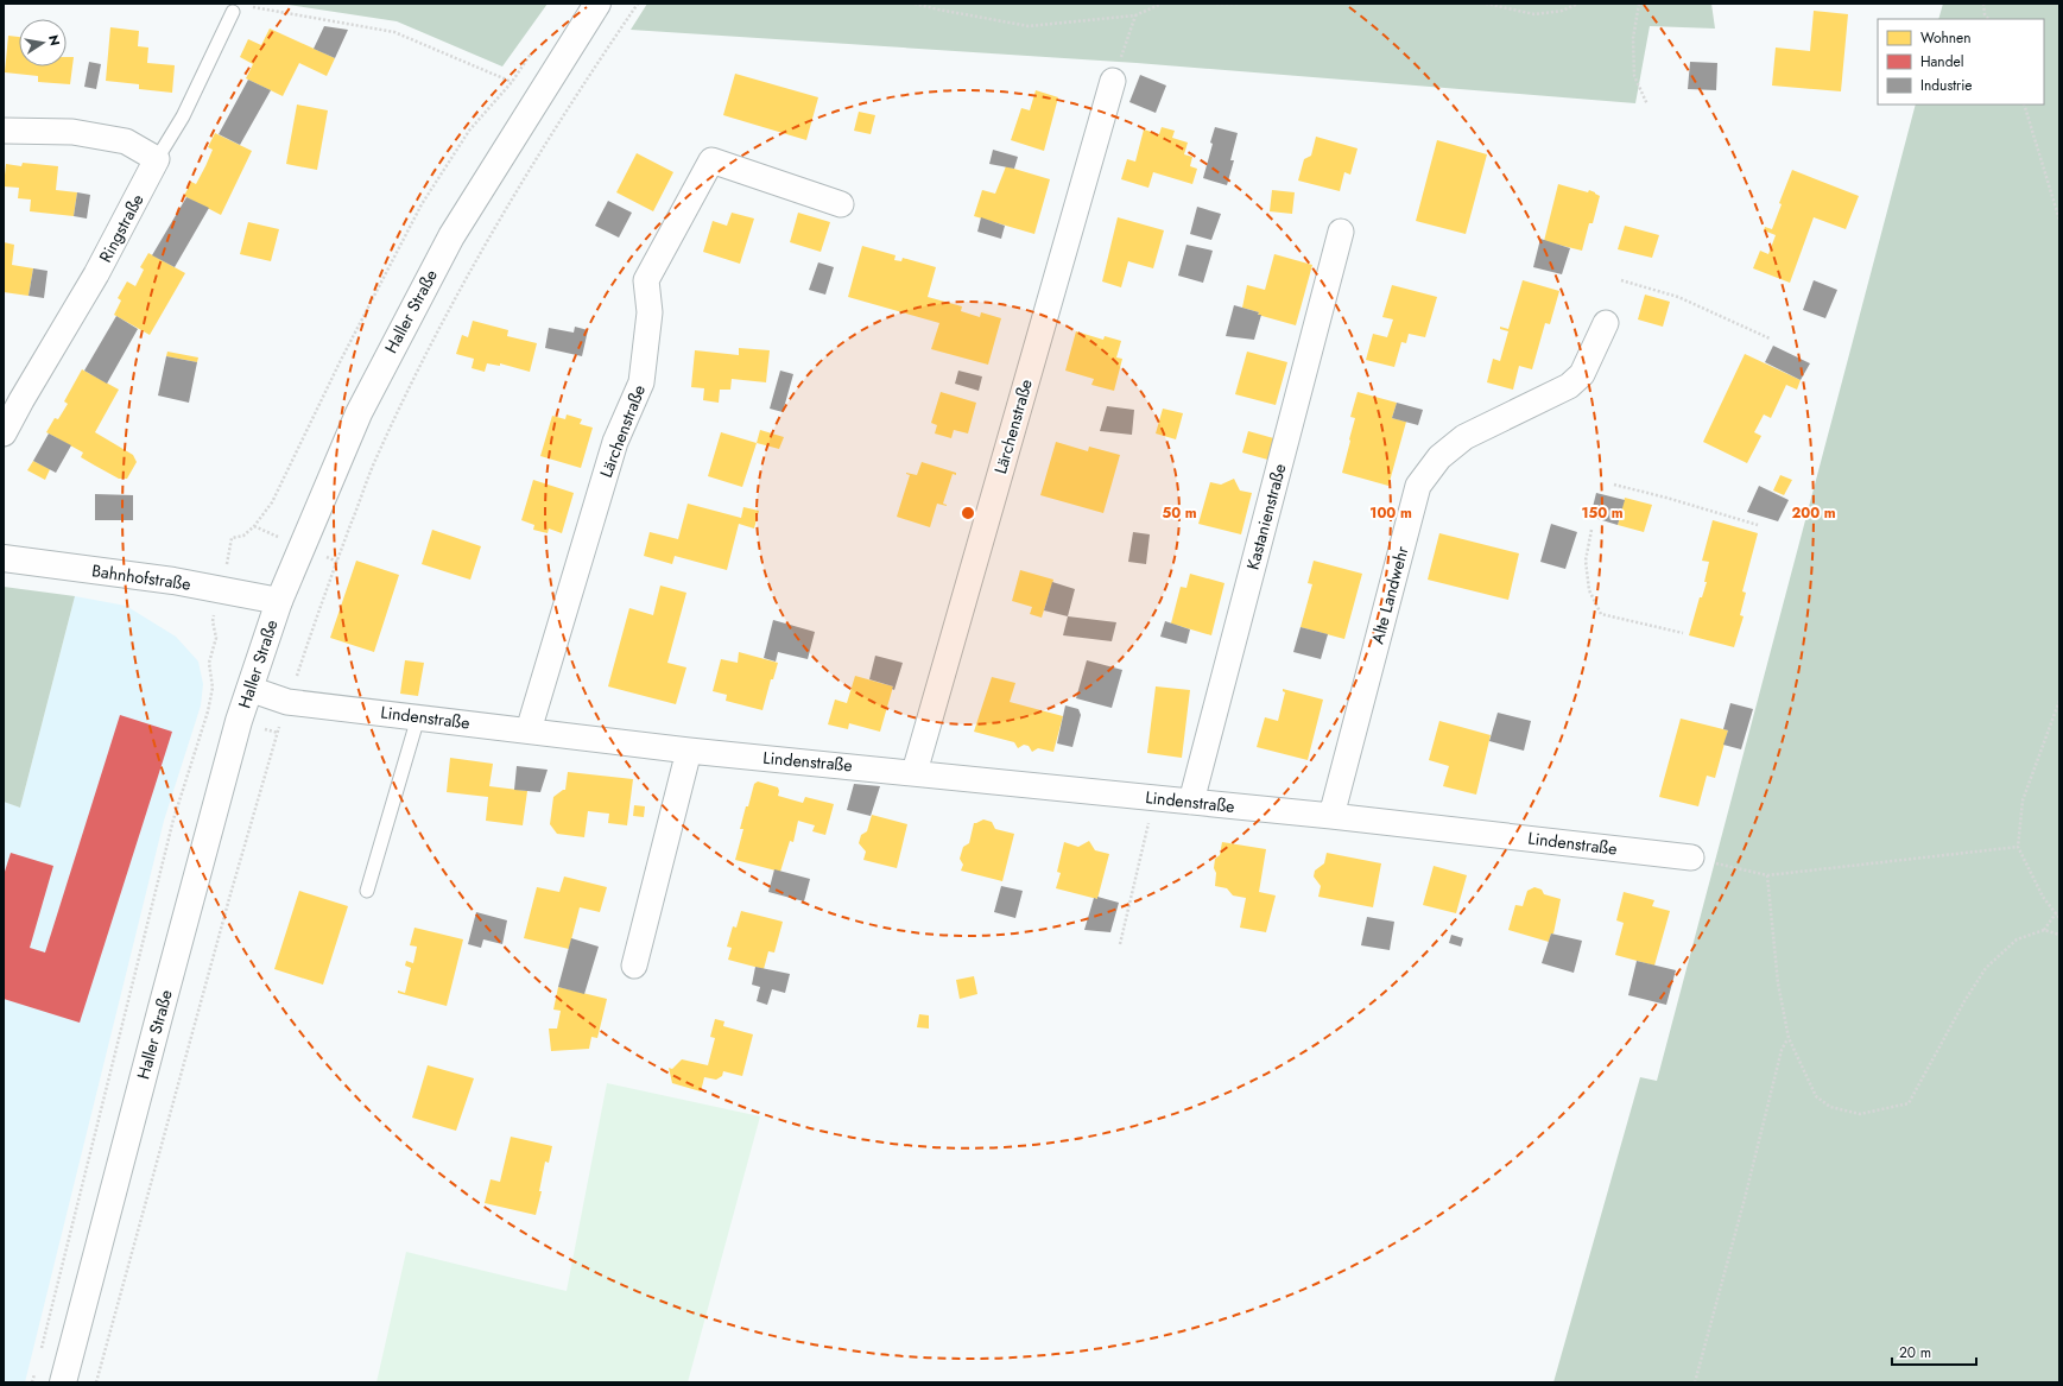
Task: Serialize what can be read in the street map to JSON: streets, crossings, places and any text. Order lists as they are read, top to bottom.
{
  "streets": {
    "main road": ["Haller Straße", "Bahnhofstraße"],
    "street": [
      "Ringstraße",
      "Lärchenstraße",
      "Kastanienstraße",
      "Alte Landwehr",
      "Lindenstraße"
    ]
  },
  "crossings": [
    ["Haller Straße", "Bahnhofstraße"],
    ["Haller Straße", "Lindenstraße"],
    ["Lärchenstraße", "Lindenstraße"],
    ["Kastanienstraße", "Lindenstraße"],
    ["Alte Landwehr", "Lindenstraße"]
  ],
  "legend": ["Wohnen", "Handel", "Industrie"],
  "scale_bar": "20 m",
  "north": "right",
  "rings": [
    "50 m",
    "100 m",
    "150 m",
    "200 m"
  ]
}
